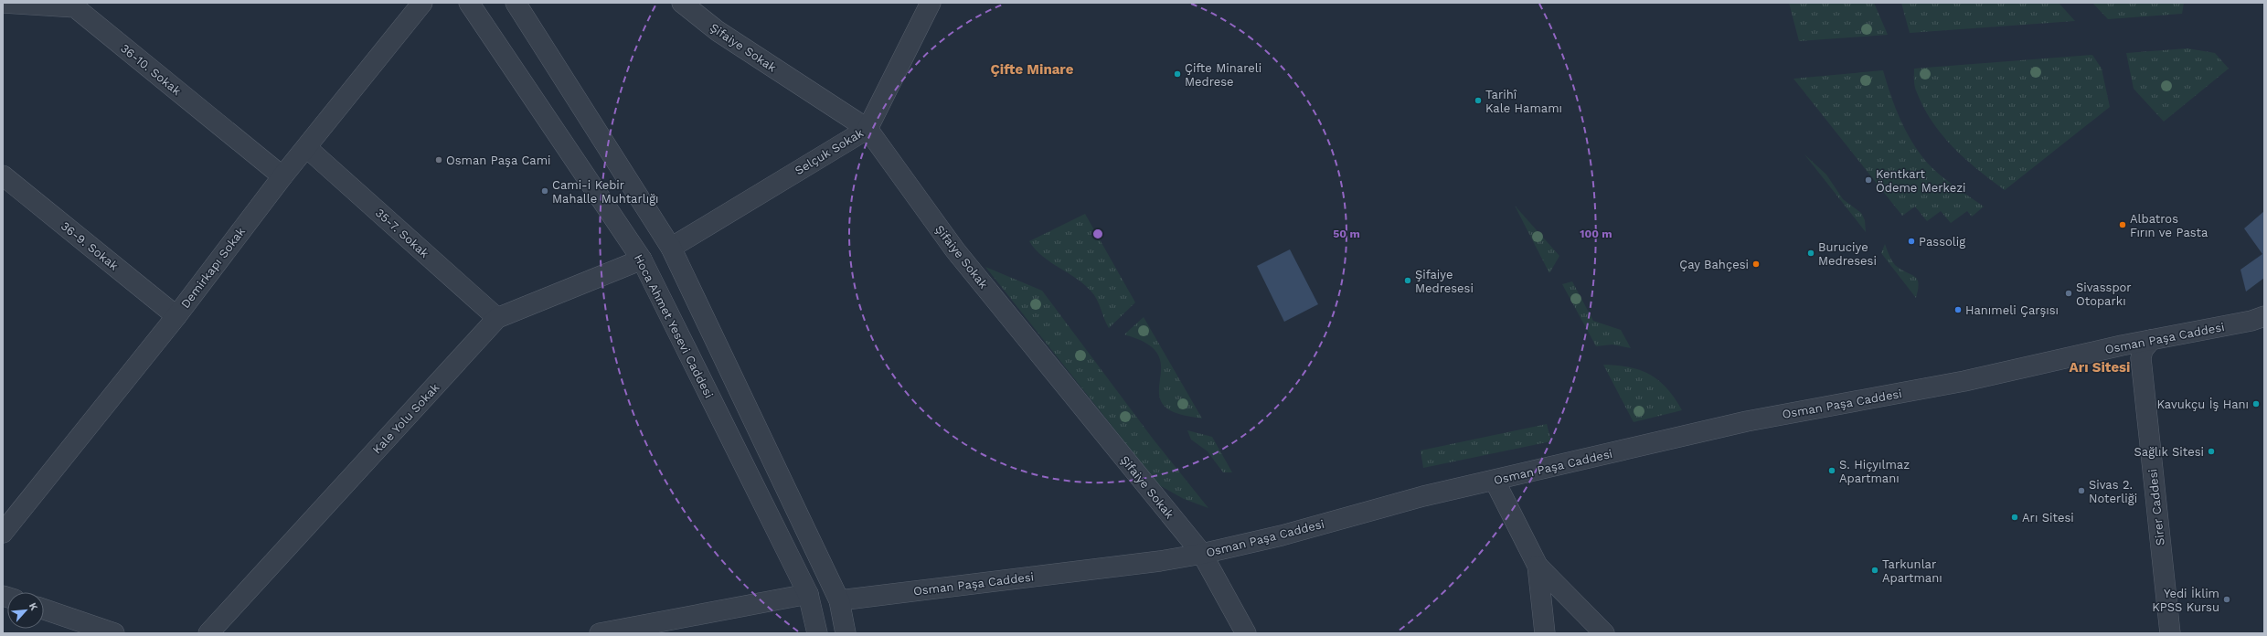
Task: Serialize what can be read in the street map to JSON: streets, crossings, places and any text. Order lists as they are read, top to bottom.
{
  "streets": {
    "street": [
      "Şifaiye Sokak",
      "36-10. Sokak",
      "Selçuk Sokak",
      "35-7. Sokak",
      "36-9. Sokak",
      "Demirkapı Sokak",
      "Hoca Ahmet Yesevi Caddesi",
      "Osman Paşa Caddesi",
      "Kale Yolu Sokak",
      "Sirer Caddesi"
    ]
  },
  "crossings": [
    ["Şifaiye Sokak", "Selçuk Sokak"],
    ["Şifaiye Sokak", "Osman Paşa Caddesi"],
    ["36-10. Sokak", "Demirkapı Sokak"],
    ["35-7. Sokak", "Demirkapı Sokak"],
    ["35-7. Sokak", "Kale Yolu Sokak"],
    ["36-9. Sokak", "Demirkapı Sokak"],
    ["Hoca Ahmet Yesevi Caddesi", "Kale Yolu Sokak"],
    ["Osman Paşa Caddesi", "Sirer Caddesi"]
  ],
  "districts": ["Çifte Minare", "Arı Sitesi"],
  "places": [
    "Çifte Minareli Medrese",
    "Tarihî Kale Hamamı",
    "Osman Paşa Cami",
    "Kentkart Ödeme Merkezi",
    "Cami-i Kebir Mahalle Muhtarlığı",
    "Albatros Fırın ve Pasta",
    "Passolig",
    "Buruciye Medresesi",
    "Çay Bahçesi",
    "Şifaiye Medresesi",
    "Sivasspor Otoparkı",
    "Hanımeli Çarşısı",
    "Kavukçu İş Hanı",
    "Sağlık Sitesi",
    "S. Hiçyılmaz Apartmanı",
    "Sivas 2. Noterliği",
    "Arı Sitesi",
    "Tarkunlar Apartmanı",
    "Yedi İklim KPSS Kursu"
  ],
  "north": "top right",
  "rings": ["50 m", "100 m"]
}
